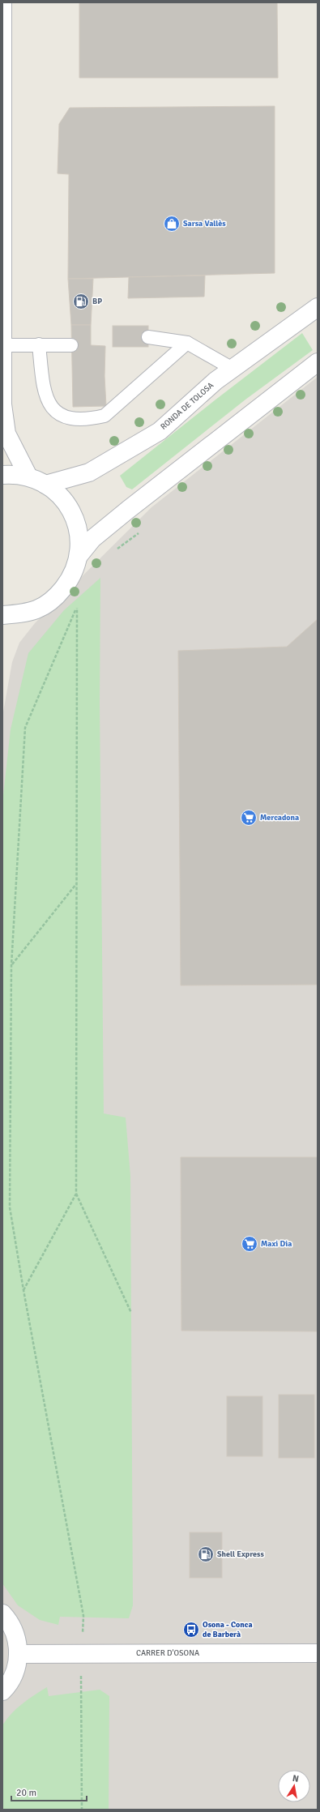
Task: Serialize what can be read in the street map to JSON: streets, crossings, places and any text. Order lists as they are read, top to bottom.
{
  "streets": {
    "street": ["RONDA DE TOLOSA", "CARRER D'OSONA"]
  },
  "places": {
    "shop": ["Sarsa Vallès"],
    "fuel station": ["BP", "Shell Express"],
    "supermarket": ["Mercadona", "Maxi Dia"],
    "bus stop": ["Osona - Conca de Barberà"]
  },
  "scale_bar": "20 m",
  "north": "top"
}
